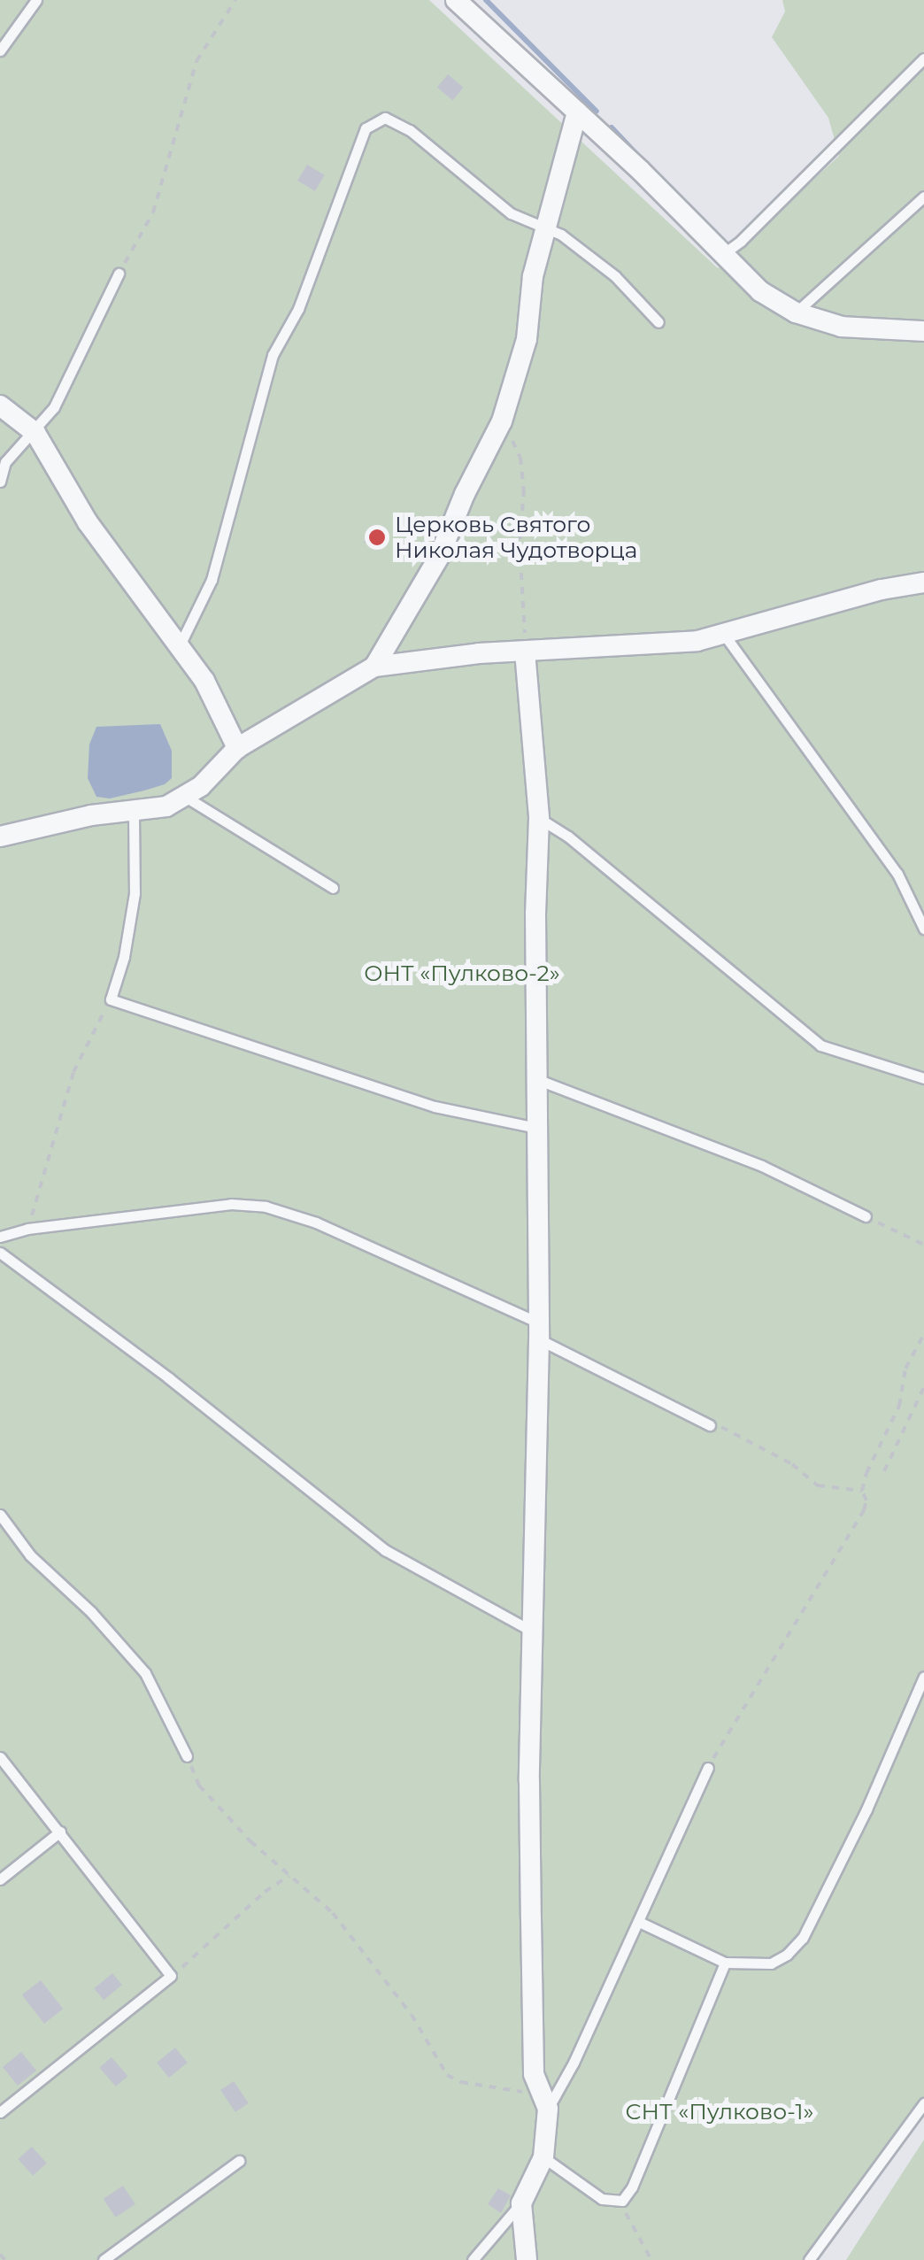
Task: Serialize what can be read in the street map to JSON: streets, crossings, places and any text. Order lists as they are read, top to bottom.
{
  "parks": ["ОНТ «Пулково-2»", "СНТ «Пулково-1»"],
  "places": ["Церковь Святого Николая Чудотворца"]
}
